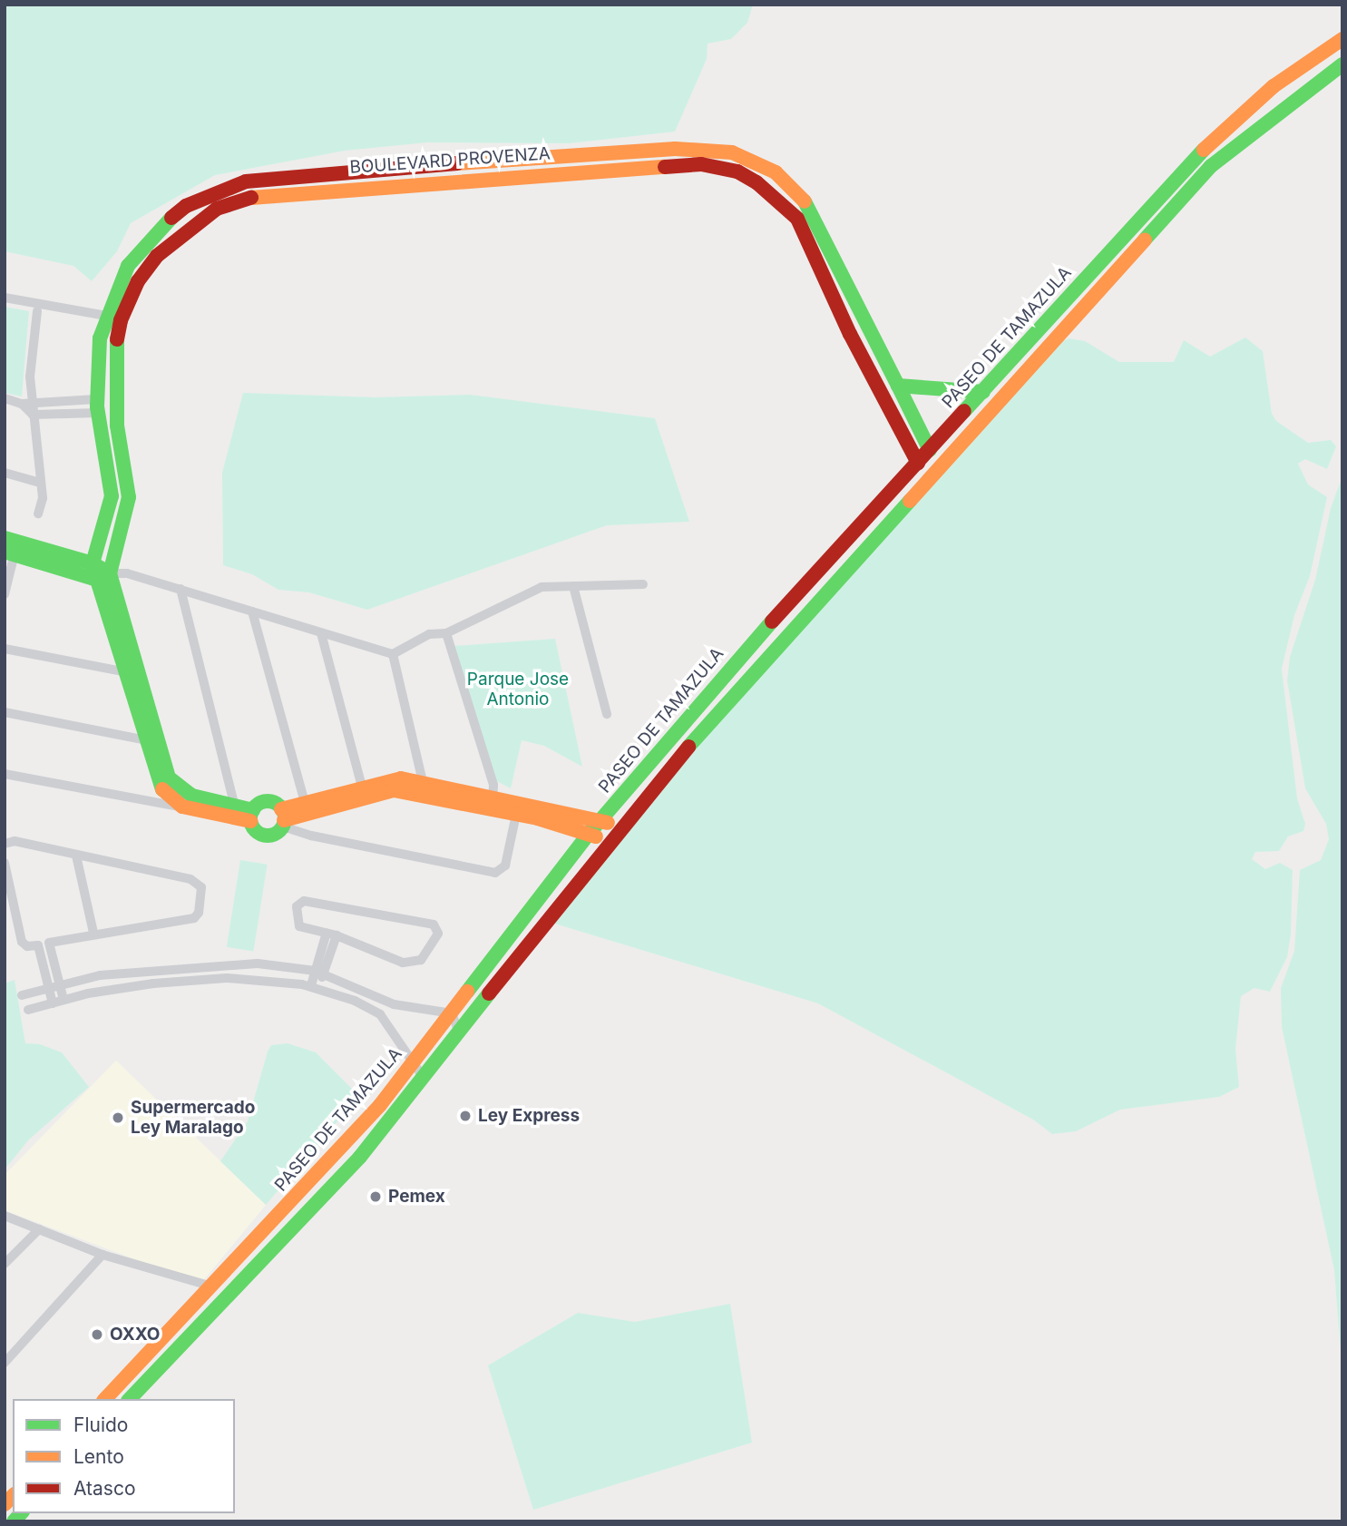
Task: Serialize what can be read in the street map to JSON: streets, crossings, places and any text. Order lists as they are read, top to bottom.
{
  "streets": {
    "street": ["BOULEVARD PROVENZA", "PASEO DE TAMAZULA"]
  },
  "crossings": [
    ["BOULEVARD PROVENZA", "PASEO DE TAMAZULA"]
  ],
  "parks": ["Parque Jose Antonio"],
  "places": [
    "Ley Express",
    "Supermercado Ley Maralago",
    "Pemex",
    "OXXO"
  ],
  "legend": ["Fluido", "Lento", "Atasco"]
}
